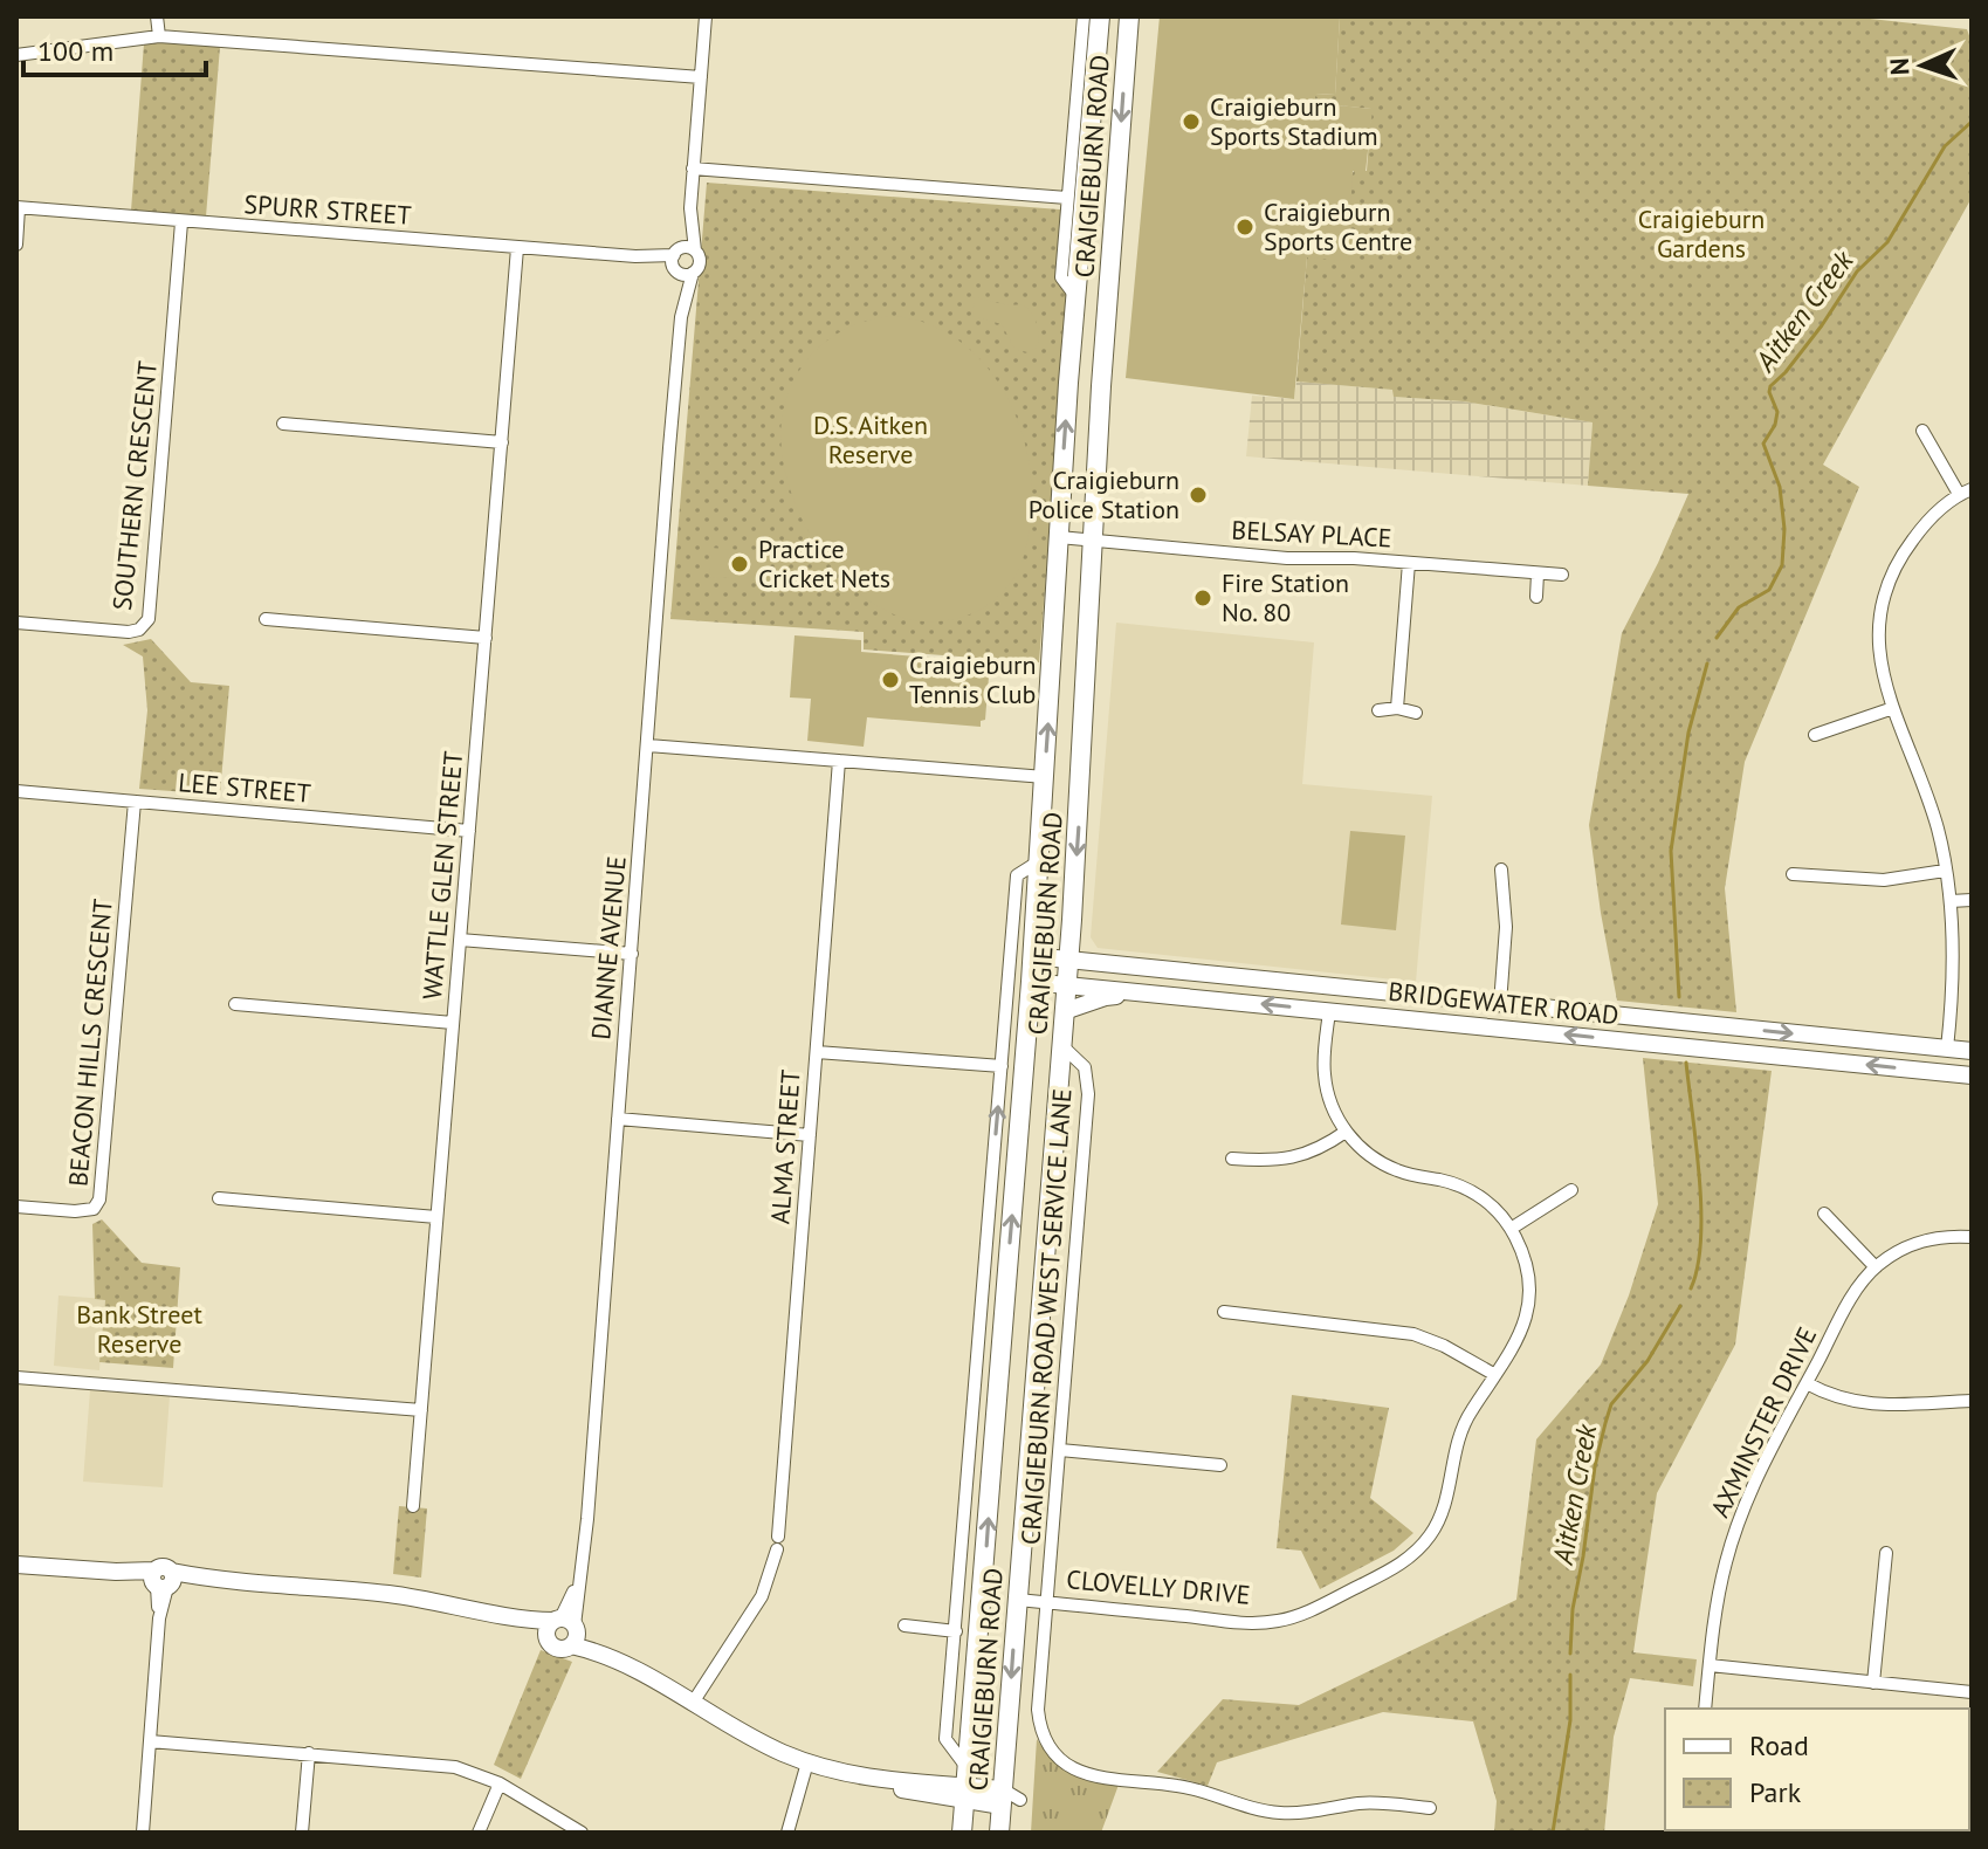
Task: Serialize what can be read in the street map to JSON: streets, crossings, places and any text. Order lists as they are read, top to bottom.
{
  "streets": {
    "main road": ["CRAIGIEBURN ROAD"],
    "street": [
      "SPURR STREET",
      "SOUTHERN CRESCENT",
      "BELSAY PLACE",
      "LEE STREET",
      "WATTLE GLEN STREET",
      "DIANNE AVENUE",
      "BRIDGEWATER ROAD",
      "BEACON HILLS CRESCENT",
      "ALMA STREET",
      "CRAIGIEBURN ROAD WEST SERVICE LANE",
      "AXMINSTER DRIVE",
      "CLOVELLY DRIVE"
    ]
  },
  "crossings": [
    ["CRAIGIEBURN ROAD", "BELSAY PLACE"],
    ["CRAIGIEBURN ROAD", "BRIDGEWATER ROAD"],
    ["CRAIGIEBURN ROAD", "CRAIGIEBURN ROAD WEST SERVICE LANE"],
    ["CRAIGIEBURN ROAD", "CLOVELLY DRIVE"],
    ["SPURR STREET", "SOUTHERN CRESCENT"],
    ["SPURR STREET", "WATTLE GLEN STREET"],
    ["SPURR STREET", "DIANNE AVENUE"],
    ["LEE STREET", "WATTLE GLEN STREET"],
    ["LEE STREET", "BEACON HILLS CRESCENT"],
    ["BRIDGEWATER ROAD", "CLOVELLY DRIVE"],
    ["CRAIGIEBURN ROAD WEST SERVICE LANE", "CLOVELLY DRIVE"]
  ],
  "water": ["Aitken Creek"],
  "parks": ["Craigieburn Gardens", "D.S. Aitken Reserve", "Bank Street Reserve"],
  "places": [
    "Craigieburn Sports Stadium",
    "Craigieburn Sports Centre",
    "Craigieburn Police Station",
    "Practice Cricket Nets",
    "Fire Station No. 80",
    "Craigieburn Tennis Club"
  ],
  "legend": ["Road", "Park"],
  "scale_bar": "100 m",
  "north": "left"
}
